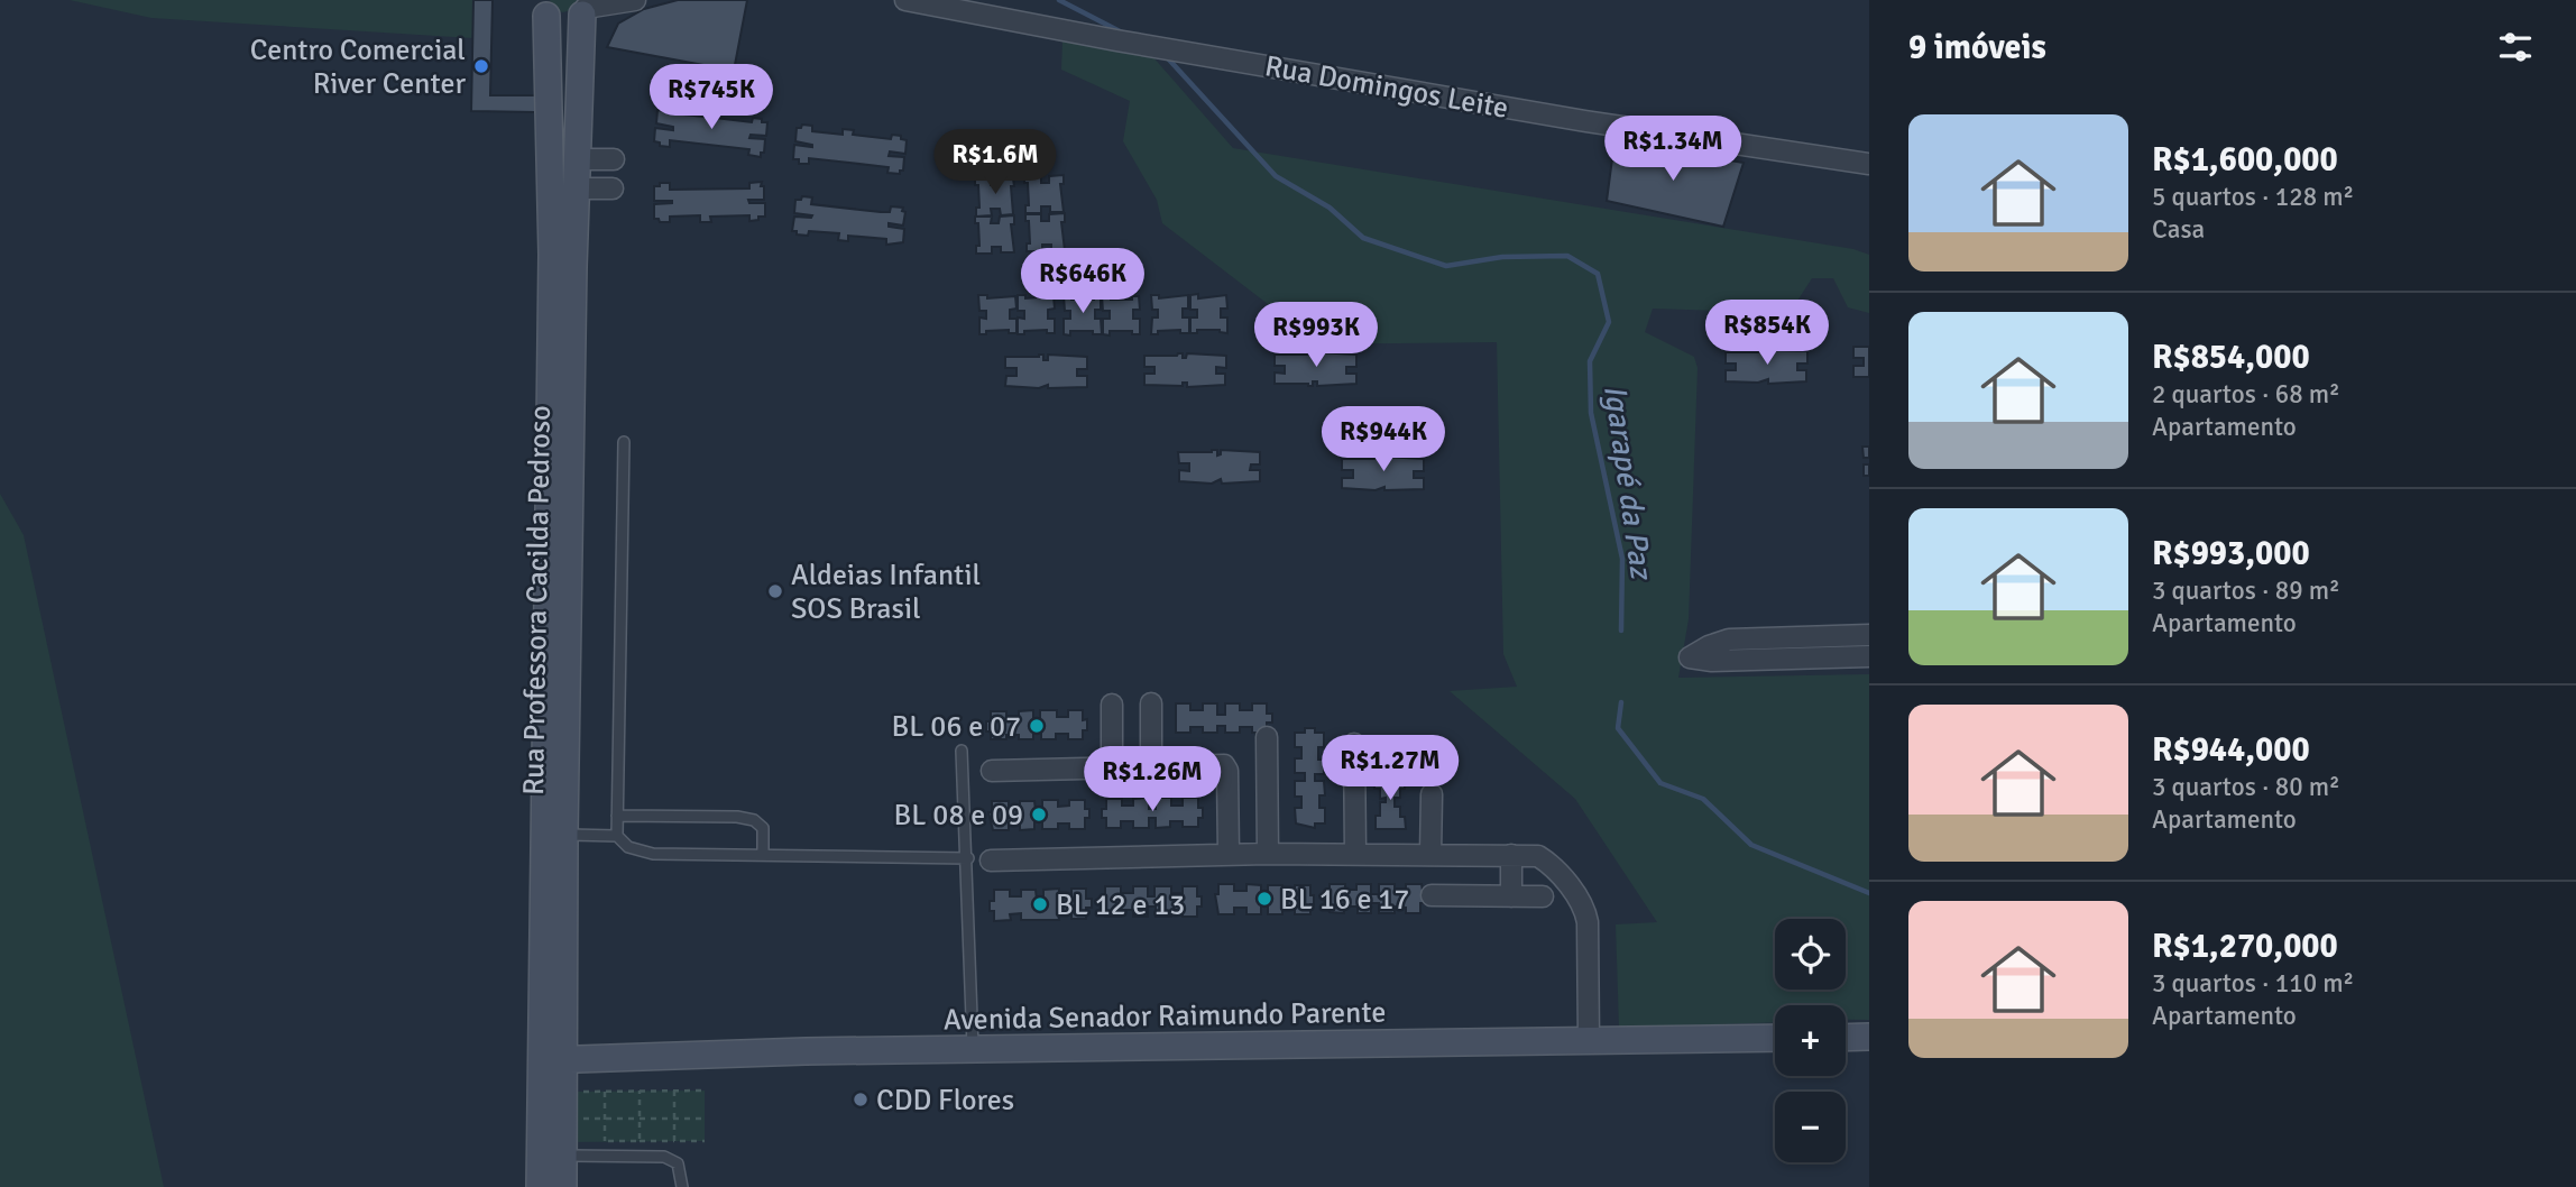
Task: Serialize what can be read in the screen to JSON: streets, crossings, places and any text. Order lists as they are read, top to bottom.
{
  "streets": {
    "street": ["Rua Domingos Leite", "Rua Professora Cacilda Pedroso", "Avenida Senador Raimundo Parente"]
  },
  "crossings": [
    ["Rua Professora Cacilda Pedroso", "Avenida Senador Raimundo Parente"]
  ],
  "water": ["Igarapé da Paz"],
  "places": [
    "Centro Comercial River Center",
    "Aldeias Infantil SOS Brasil",
    "BL 06 e 07",
    "BL 08 e 09",
    "BL 16 e 17",
    "BL 12 e 13",
    "CDD Flores"
  ],
  "page": {
    "heading": "9 imóveis",
    "price": [
      "R$745K",
      "R$1.34M",
      "R$1.6M",
      "R$646K",
      "R$854K",
      "R$993K",
      "R$944K",
      "R$1.27M",
      "R$1.26M"
    ],
    "list": [
      {
        "name": "R$1,600,000",
        "note": "5 quartos · 128 m² · Casa"
      },
      {
        "name": "R$854,000",
        "note": "2 quartos · 68 m² · Apartamento"
      },
      {
        "name": "R$993,000",
        "note": "3 quartos · 89 m² · Apartamento"
      },
      {
        "name": "R$944,000",
        "note": "3 quartos · 80 m² · Apartamento"
      },
      {
        "name": "R$1,270,000",
        "note": "3 quartos · 110 m² · Apartamento"
      }
    ],
    "map_buttons": ["+", "−"]
  }
}
